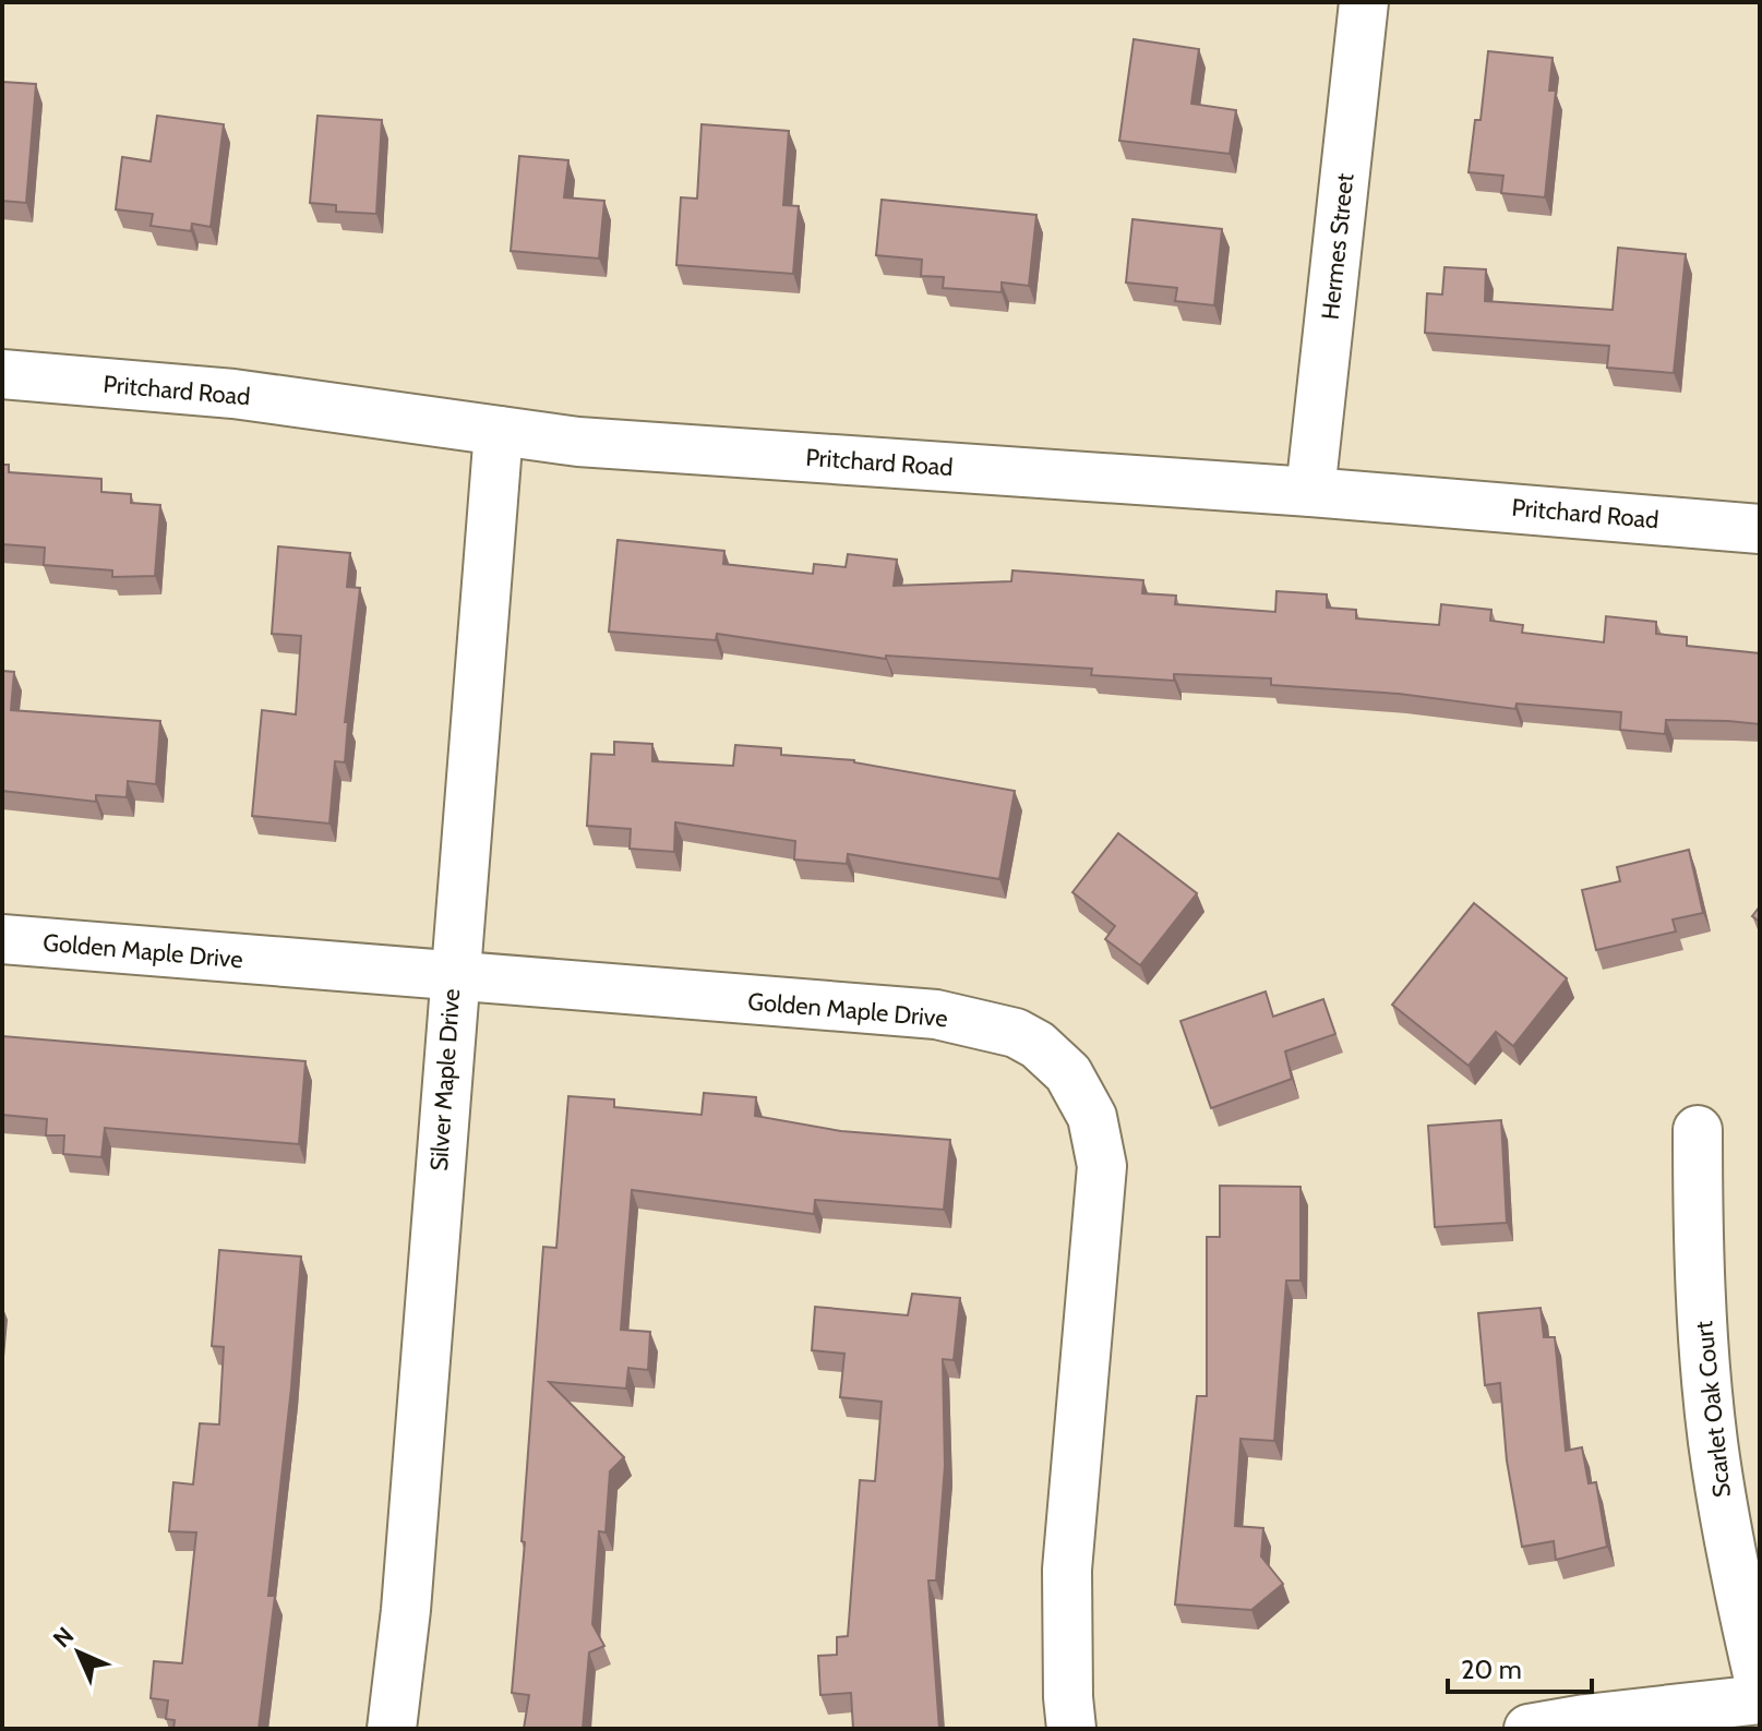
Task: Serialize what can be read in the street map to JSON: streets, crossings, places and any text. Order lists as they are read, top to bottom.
{
  "streets": {
    "street": [
      "Hermes Street",
      "Pritchard Road",
      "Golden Maple Drive",
      "Silver Maple Drive",
      "Scarlet Oak Court"
    ]
  },
  "crossings": [
    ["Hermes Street", "Pritchard Road"],
    ["Pritchard Road", "Silver Maple Drive"],
    ["Golden Maple Drive", "Silver Maple Drive"]
  ],
  "scale_bar": "20 m",
  "north": "top left"
}
